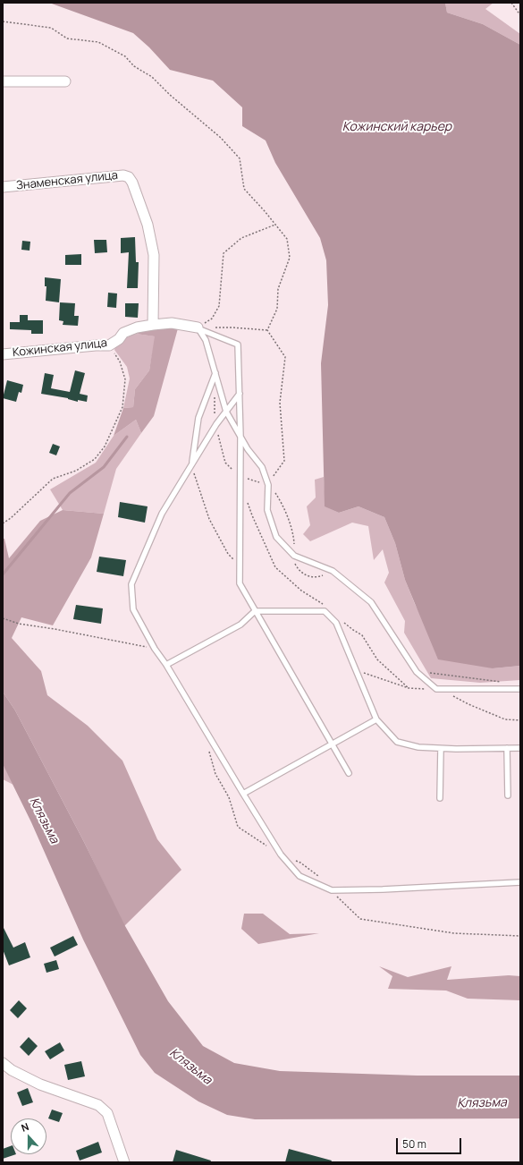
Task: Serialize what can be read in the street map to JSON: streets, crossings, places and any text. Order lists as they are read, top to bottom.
{
  "streets": {
    "street": ["Знаменская улица", "Кожинская улица"]
  },
  "crossings": [
    ["Знаменская улица", "Кожинская улица"]
  ],
  "water": ["Кожинский карьер", "Клязьма"],
  "scale_bar": "50 m",
  "north": "top"
}
